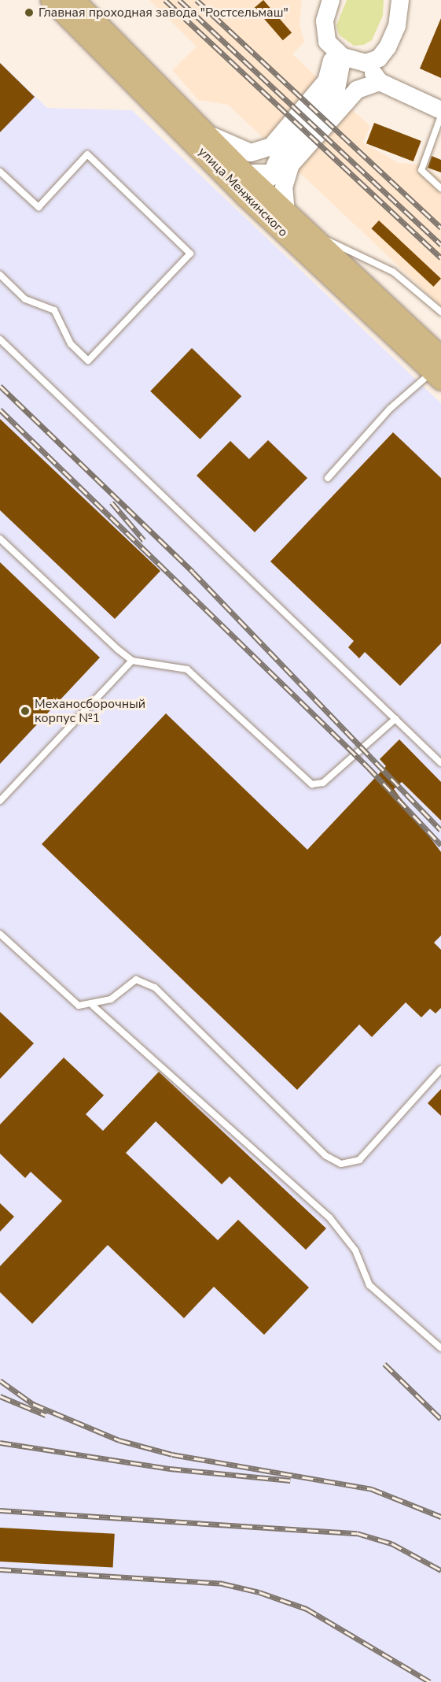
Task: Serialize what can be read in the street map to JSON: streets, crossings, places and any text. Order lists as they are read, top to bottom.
{
  "streets": {
    "main road": ["улица Менжинского"]
  },
  "places": ["Главная проходная завода \"Ростсельмаш\"", "Механосборочный корпус №1"]
}
